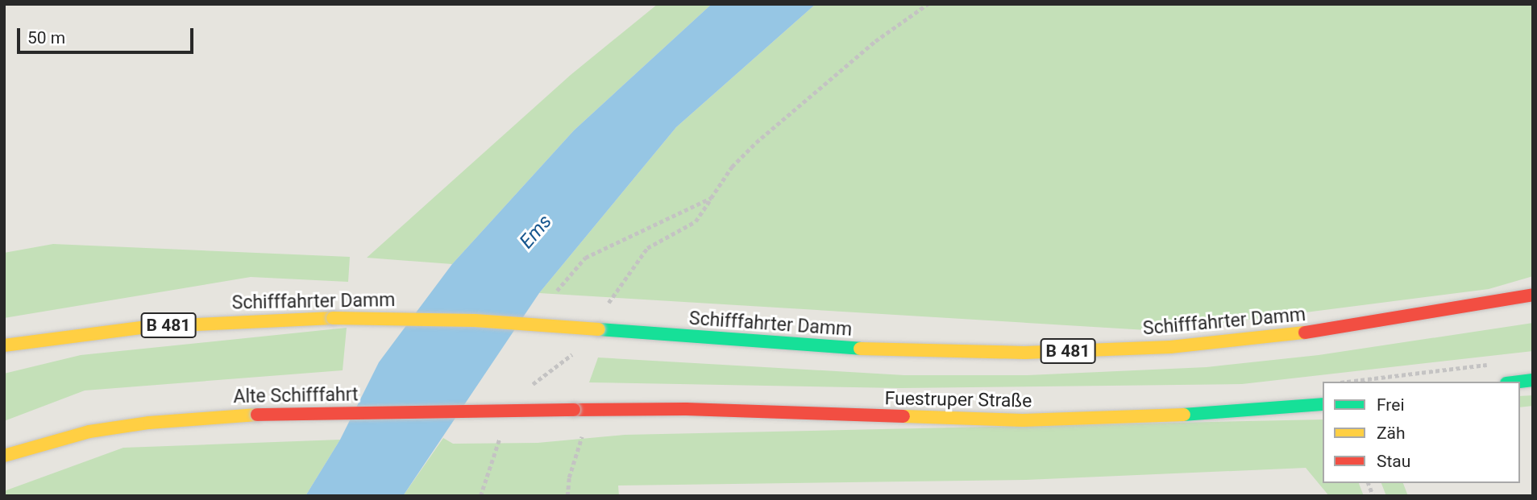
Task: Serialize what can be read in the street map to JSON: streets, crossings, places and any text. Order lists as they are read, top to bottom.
{
  "streets": {
    "main road": [
      "Schifffahrter Damm",
      "B 481",
      "Alte Schifffahrt",
      "Fuestruper Straße"
    ]
  },
  "crossings": [
    ["Alte Schifffahrt", "Fuestruper Straße"]
  ],
  "water": ["Ems"],
  "legend": ["Frei", "Zäh", "Stau"],
  "scale_bar": "50 m"
}
